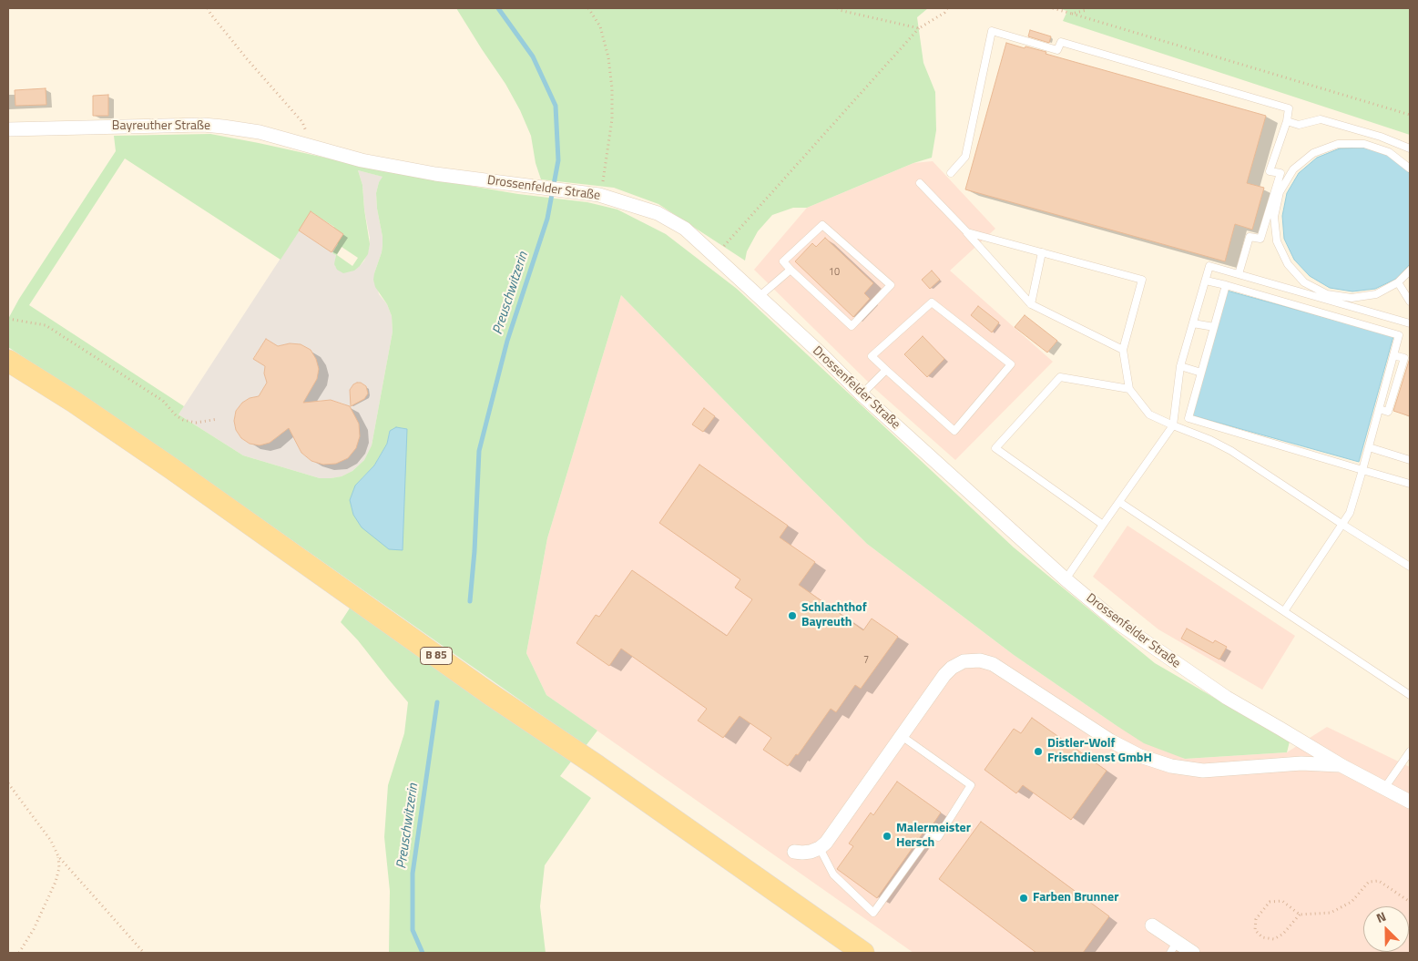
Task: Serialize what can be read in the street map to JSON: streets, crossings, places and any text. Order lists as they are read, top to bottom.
{
  "streets": {
    "main road": ["B 85"],
    "street": ["Bayreuther Straße", "Drossenfelder Straße"]
  },
  "crossings": [
    ["Bayreuther Straße", "Drossenfelder Straße"]
  ],
  "water": ["Preuschwitzerin"],
  "places": [
    "Schlachthof Bayreuth",
    "Distler-Wolf Frischdienst GmbH",
    "Malermeister Hersch",
    "Farben Brunner"
  ],
  "house_numbers": ["10", "7"],
  "north": "top left"
}
